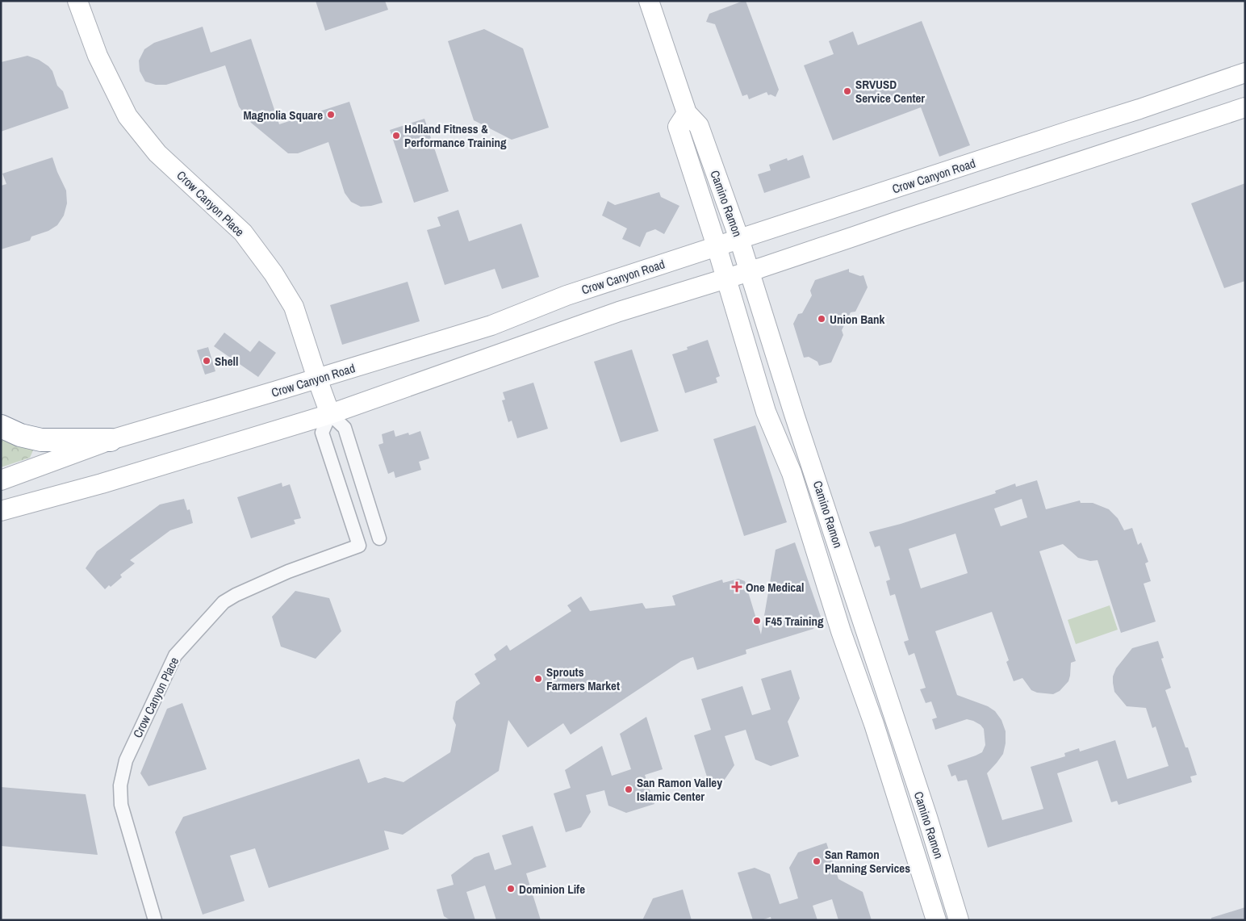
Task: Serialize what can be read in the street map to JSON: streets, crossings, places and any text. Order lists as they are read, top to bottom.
{
  "streets": {
    "main road": ["Crow Canyon Road", "Crow Canyon Place", "Camino Ramon"]
  },
  "crossings": [
    ["Crow Canyon Road", "Crow Canyon Place"],
    ["Crow Canyon Road", "Camino Ramon"]
  ],
  "places": {
    "other": [
      "SRVUSD Service Center",
      "Magnolia Square",
      "Holland Fitness & Performance Training",
      "Union Bank",
      "Shell",
      "F45 Training",
      "Sprouts Farmers Market",
      "San Ramon Valley Islamic Center",
      "San Ramon Planning Services",
      "Dominion Life"
    ],
    "health": ["One Medical"]
  }
}
